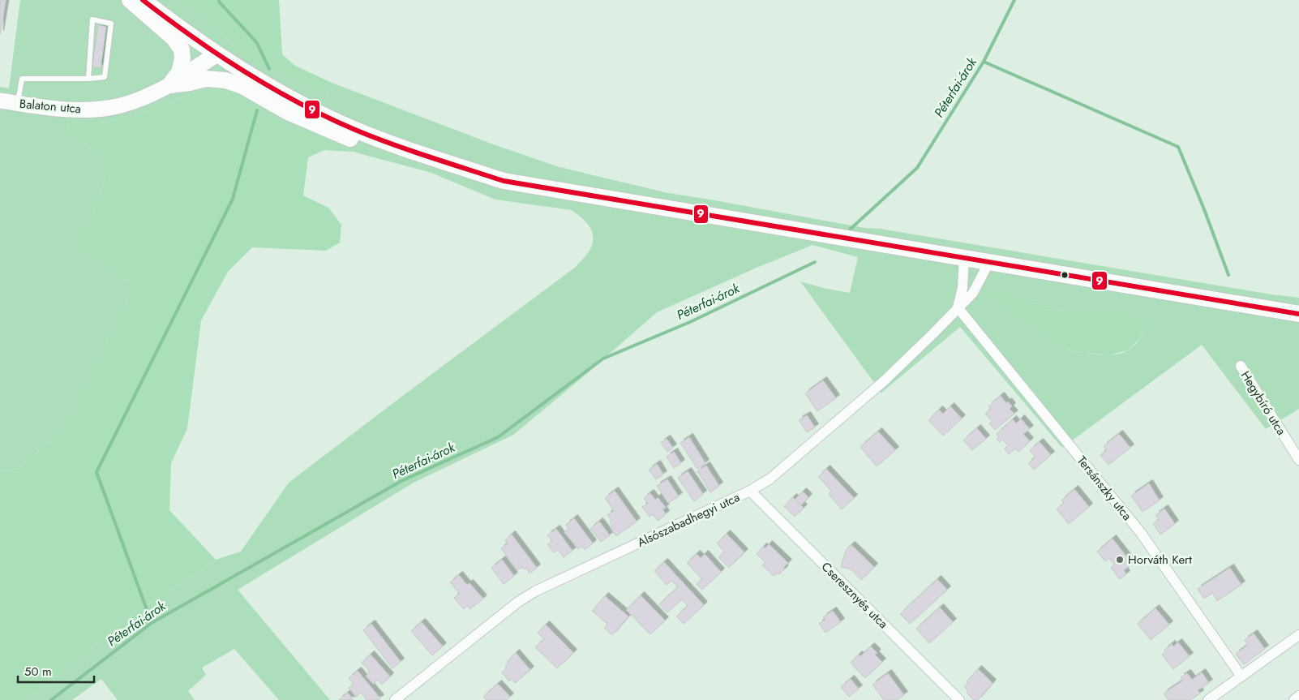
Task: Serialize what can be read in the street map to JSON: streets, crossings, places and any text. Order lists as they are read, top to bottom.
{
  "streets": {
    "street": [
      "Balaton utca",
      "Hegybíró utca",
      "Tersánszky utca",
      "Alsószabadhegyi utca",
      "Cseresznyés utca"
    ]
  },
  "crossings": [
    ["Tersánszky utca", "Alsószabadhegyi utca"],
    ["Alsószabadhegyi utca", "Cseresznyés utca"]
  ],
  "water": ["Péterfai-árok"],
  "places": ["Horváth Kert"],
  "lines": ["transit line 9"],
  "scale_bar": "50 m"
}
